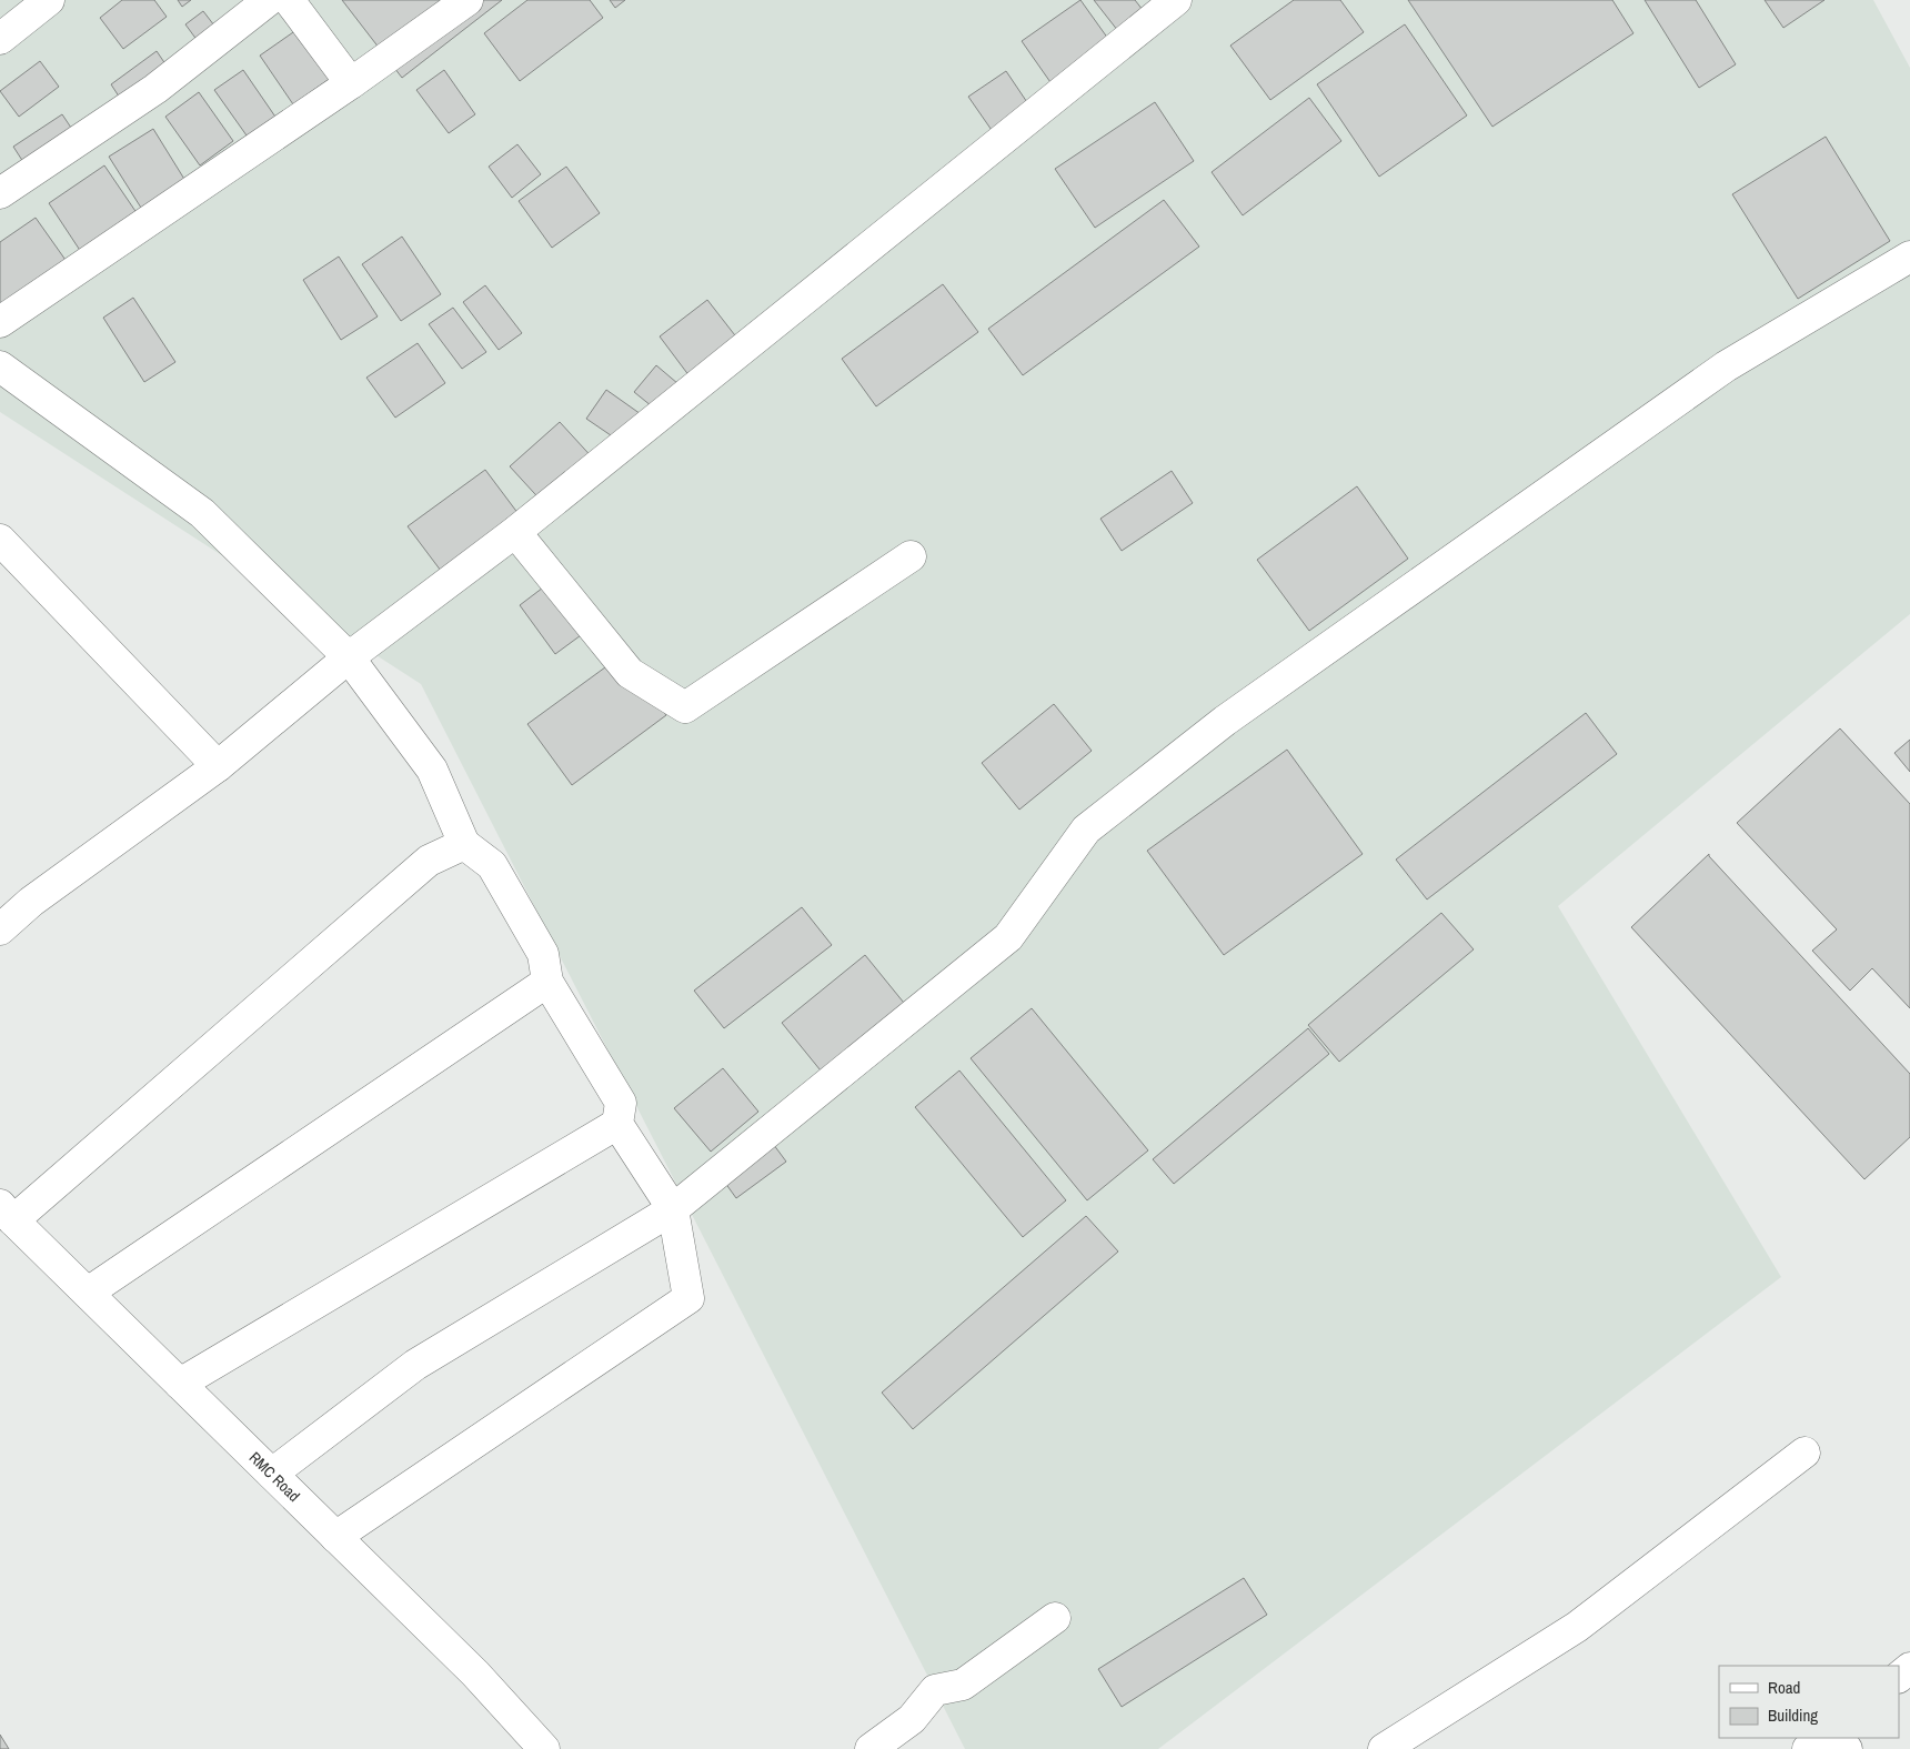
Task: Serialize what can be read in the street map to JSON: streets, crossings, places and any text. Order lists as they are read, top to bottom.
{
  "streets": {
    "street": ["RMC Road"]
  },
  "legend": ["Road", "Building"]
}
